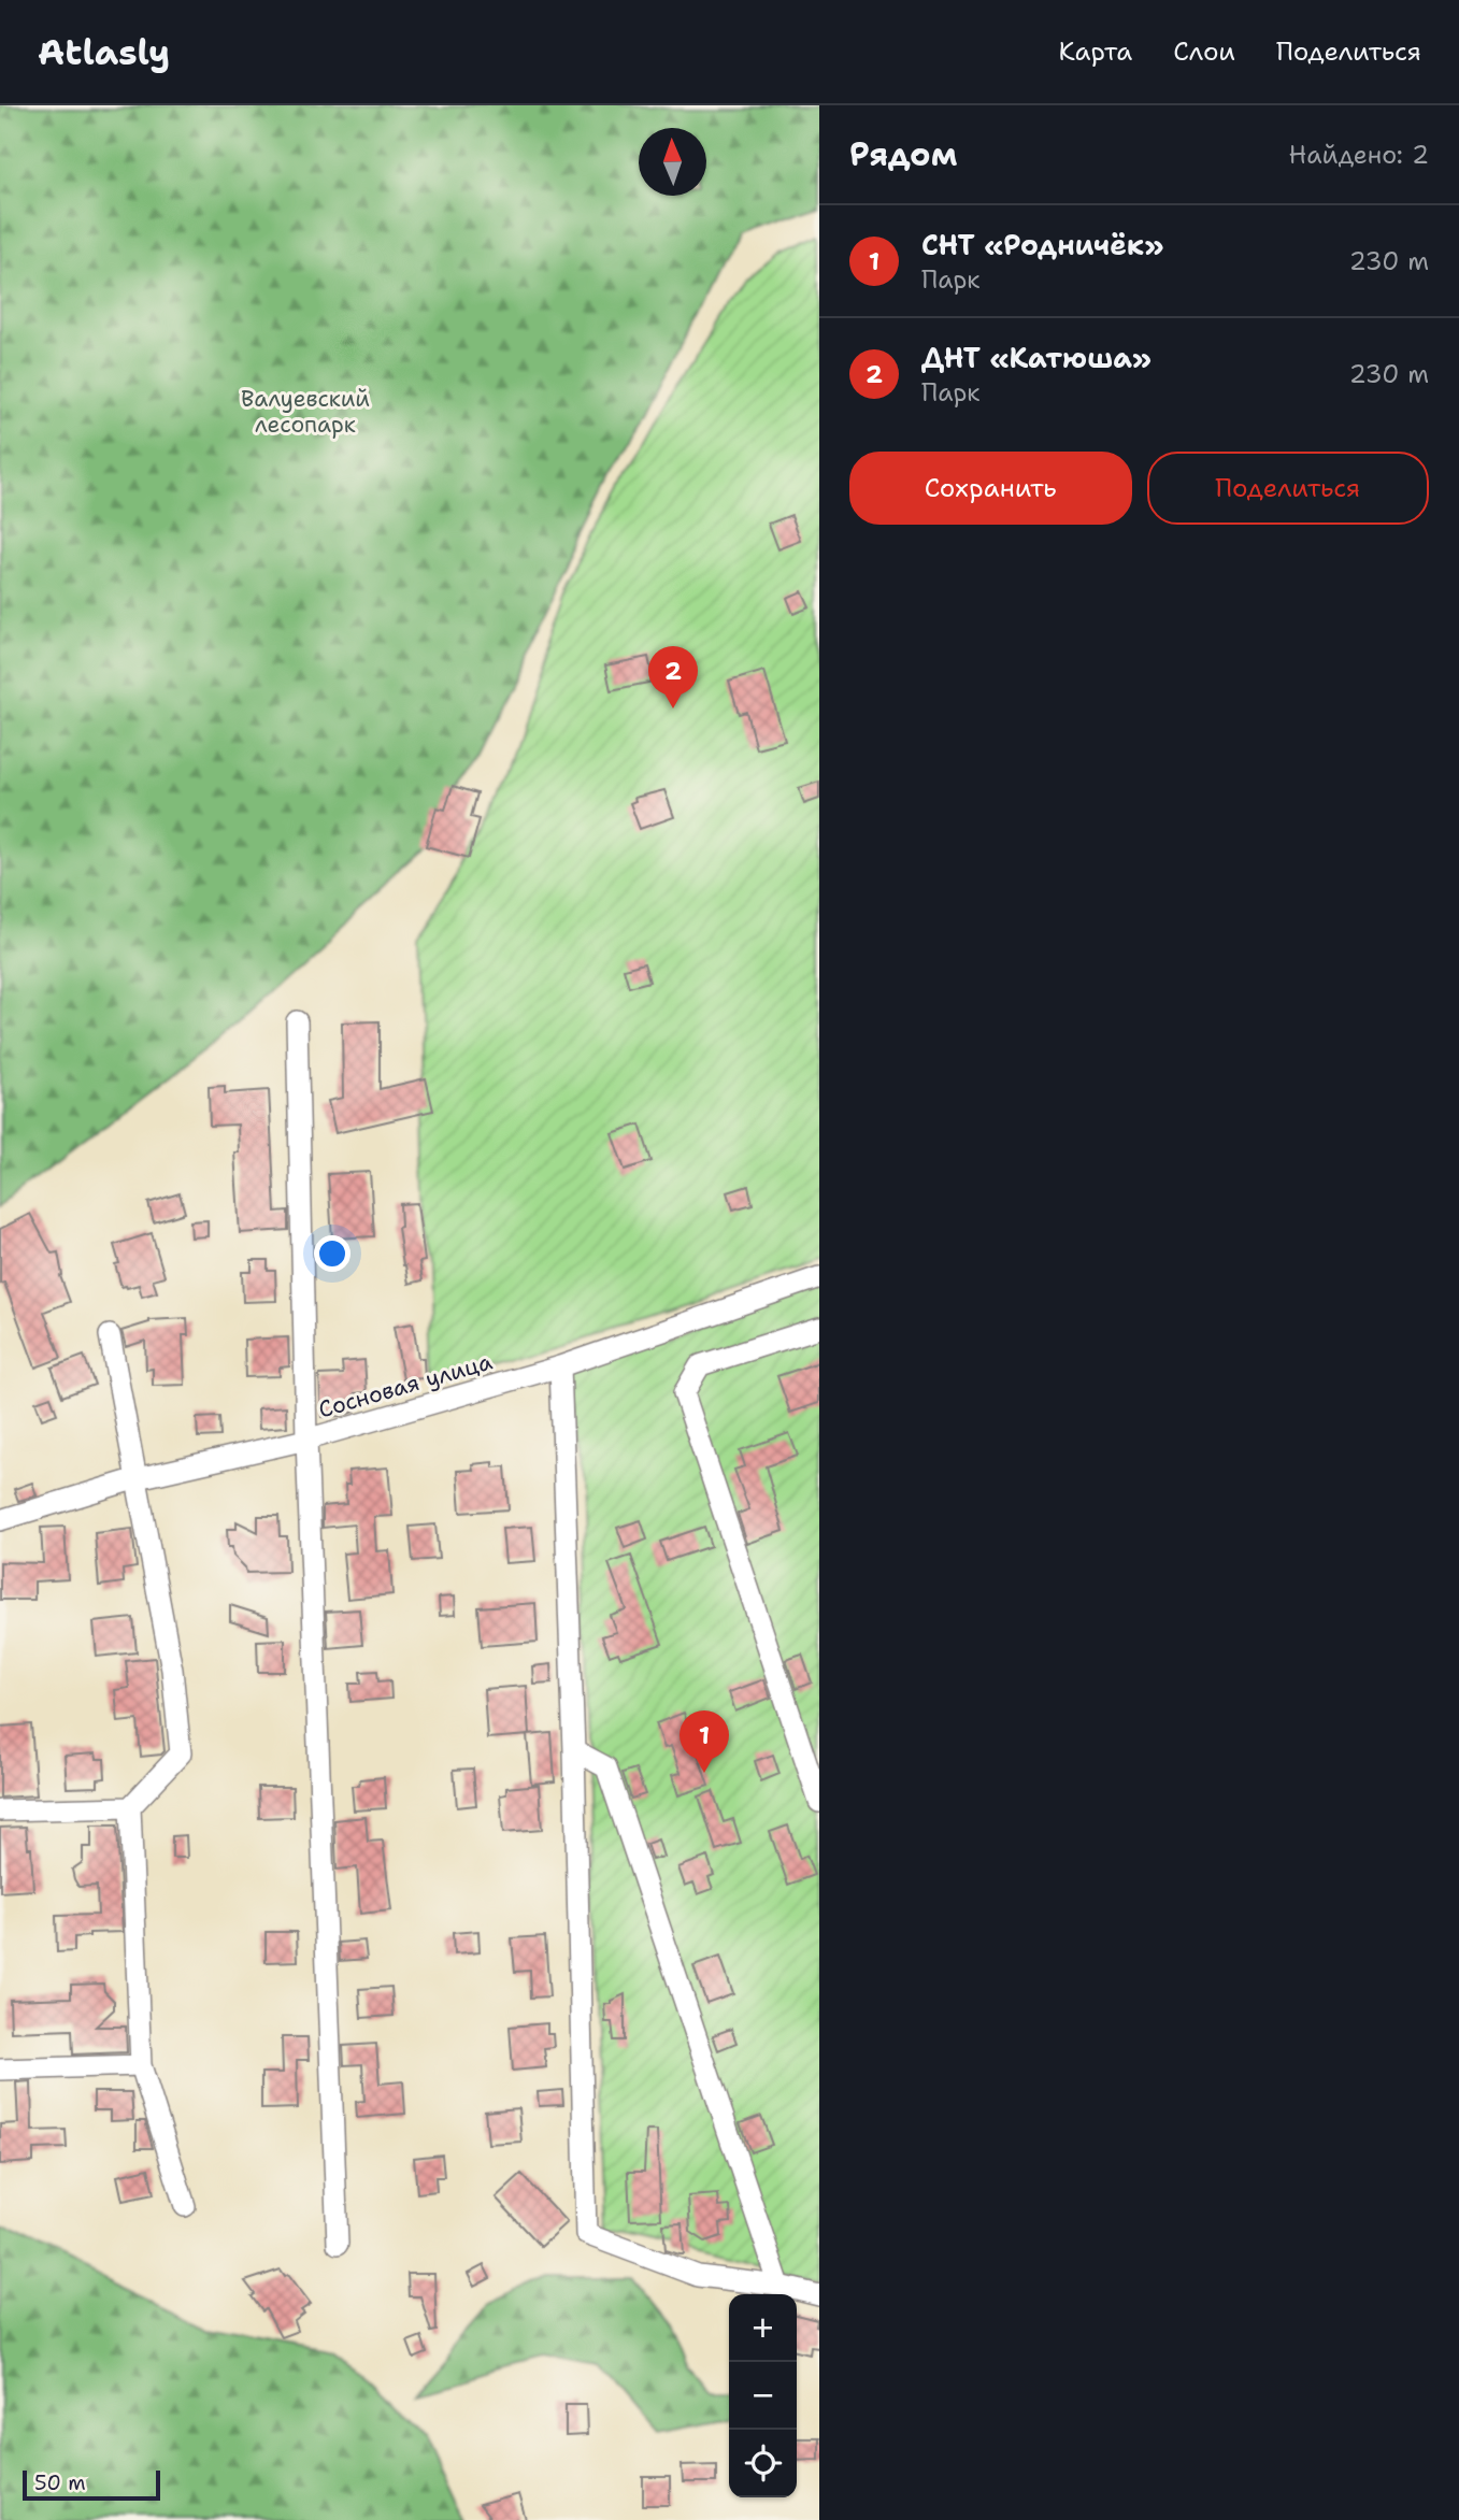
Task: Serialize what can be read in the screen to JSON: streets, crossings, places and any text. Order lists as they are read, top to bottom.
{
  "streets": {
    "street": ["Сосновая улица"]
  },
  "parks": ["Валуевский лесопарк"],
  "scale_bar": "50 m",
  "north": "top",
  "page": {
    "header": "Atlasly",
    "nav": ["Карта", "Слои", "Поделиться"],
    "heading": ["Рядом", "Найдено: 2"],
    "list": [
      {
        "mark": "1",
        "name": "СНТ «Родничёк»",
        "note": "Парк",
        "value": "230 m"
      },
      {
        "mark": "2",
        "name": "ДНТ «Катюша»",
        "note": "Парк",
        "value": "230 m"
      }
    ],
    "buttons": ["Сохранить", "Поделиться"],
    "pins": ["2", "1"],
    "map_buttons": ["+", "−"],
    "scale": "50 m"
  }
}
